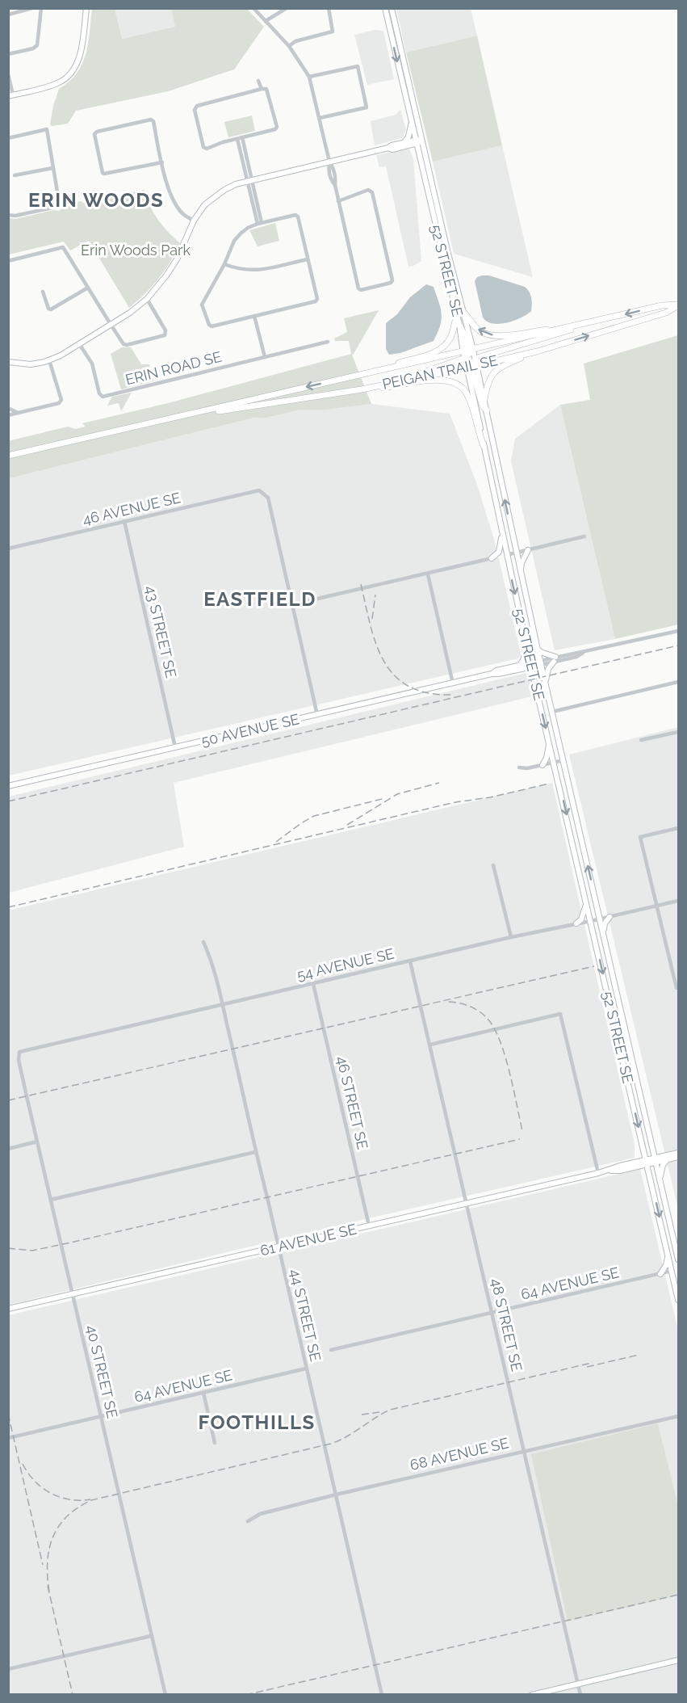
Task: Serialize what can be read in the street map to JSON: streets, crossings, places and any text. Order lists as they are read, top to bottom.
{
  "streets": {
    "main road": [
      "52 STREET SE",
      "PEIGAN TRAIL SE",
      "50 AVENUE SE",
      "61 AVENUE SE"
    ],
    "street": [
      "ERIN ROAD SE",
      "46 AVENUE SE",
      "43 STREET SE",
      "54 AVENUE SE",
      "46 STREET SE",
      "64 AVENUE SE",
      "44 STREET SE",
      "48 STREET SE",
      "40 STREET SE",
      "68 AVENUE SE"
    ]
  },
  "crossings": [
    ["52 STREET SE", "PEIGAN TRAIL SE"],
    ["52 STREET SE", "50 AVENUE SE"],
    ["52 STREET SE", "54 AVENUE SE"],
    ["52 STREET SE", "61 AVENUE SE"],
    ["52 STREET SE", "64 AVENUE SE"],
    ["46 AVENUE SE", "43 STREET SE"],
    ["43 STREET SE", "50 AVENUE SE"],
    ["54 AVENUE SE", "46 STREET SE"],
    ["54 AVENUE SE", "44 STREET SE"],
    ["54 AVENUE SE", "48 STREET SE"],
    ["54 AVENUE SE", "40 STREET SE"],
    ["46 STREET SE", "61 AVENUE SE"],
    ["61 AVENUE SE", "44 STREET SE"],
    ["61 AVENUE SE", "48 STREET SE"],
    ["61 AVENUE SE", "40 STREET SE"],
    ["64 AVENUE SE", "44 STREET SE"],
    ["64 AVENUE SE", "48 STREET SE"],
    ["64 AVENUE SE", "40 STREET SE"],
    ["44 STREET SE", "68 AVENUE SE"],
    ["48 STREET SE", "68 AVENUE SE"]
  ],
  "districts": ["ERIN WOODS", "EASTFIELD", "FOOTHILLS"],
  "parks": ["Erin Woods Park"]
}
